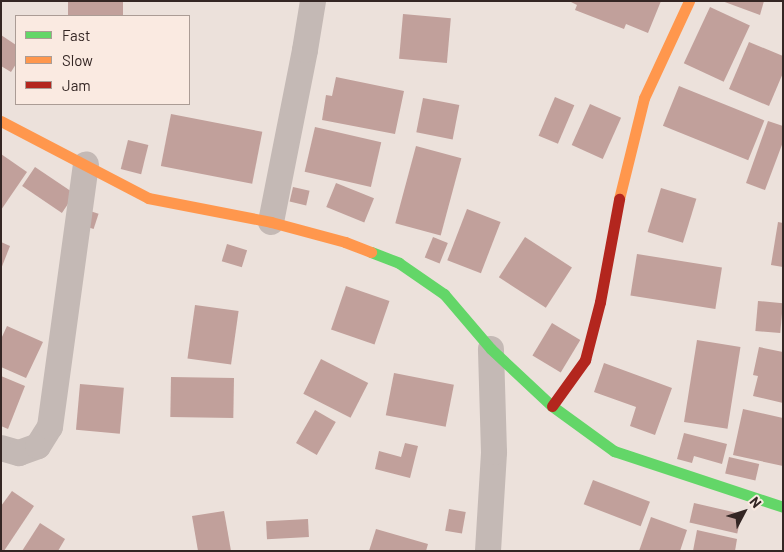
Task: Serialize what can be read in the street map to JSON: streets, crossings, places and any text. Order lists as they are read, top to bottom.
{
  "legend": ["Fast", "Slow", "Jam"],
  "north": "top right"
}
